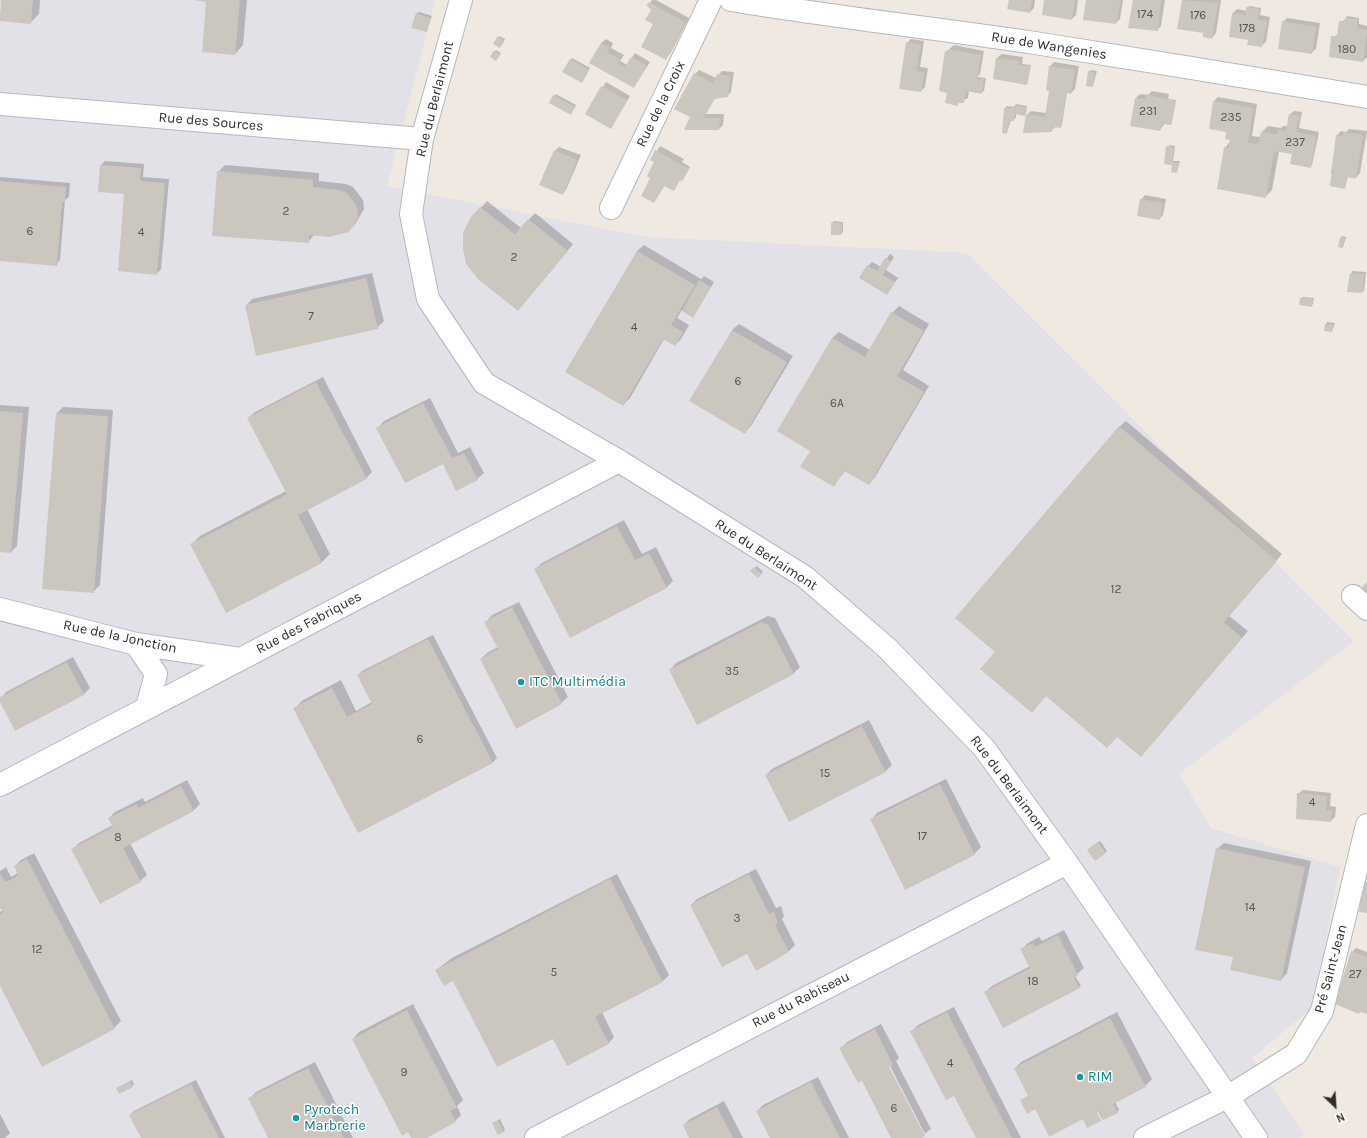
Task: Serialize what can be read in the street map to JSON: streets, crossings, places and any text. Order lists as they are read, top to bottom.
{
  "streets": {
    "street": [
      "Rue de Wangenies",
      "Rue du Berlaimont",
      "Rue de la Croix",
      "Rue des Sources",
      "Rue des Fabriques",
      "Rue de la Jonction",
      "Pré Saint-Jean",
      "Rue du Rabiseau"
    ]
  },
  "crossings": [
    ["Rue du Berlaimont", "Rue des Sources"],
    ["Rue du Berlaimont", "Rue des Fabriques"],
    ["Rue du Berlaimont", "Pré Saint-Jean"],
    ["Rue du Berlaimont", "Rue du Rabiseau"],
    ["Rue des Fabriques", "Rue de la Jonction"]
  ],
  "places": ["ITC Multimédia", "RIM", "Pyrotech Marbrerie"],
  "house_numbers": [
    "174",
    "176",
    "178",
    "180",
    "231",
    "235",
    "237",
    "2",
    "6",
    "4",
    "2",
    "7",
    "4",
    "6",
    "6A",
    "12",
    "35",
    "6",
    "15",
    "4",
    "17",
    "8",
    "14",
    "3",
    "12",
    "5",
    "27",
    "18",
    "4",
    "9",
    "6"
  ],
  "north": "bottom right"
}
